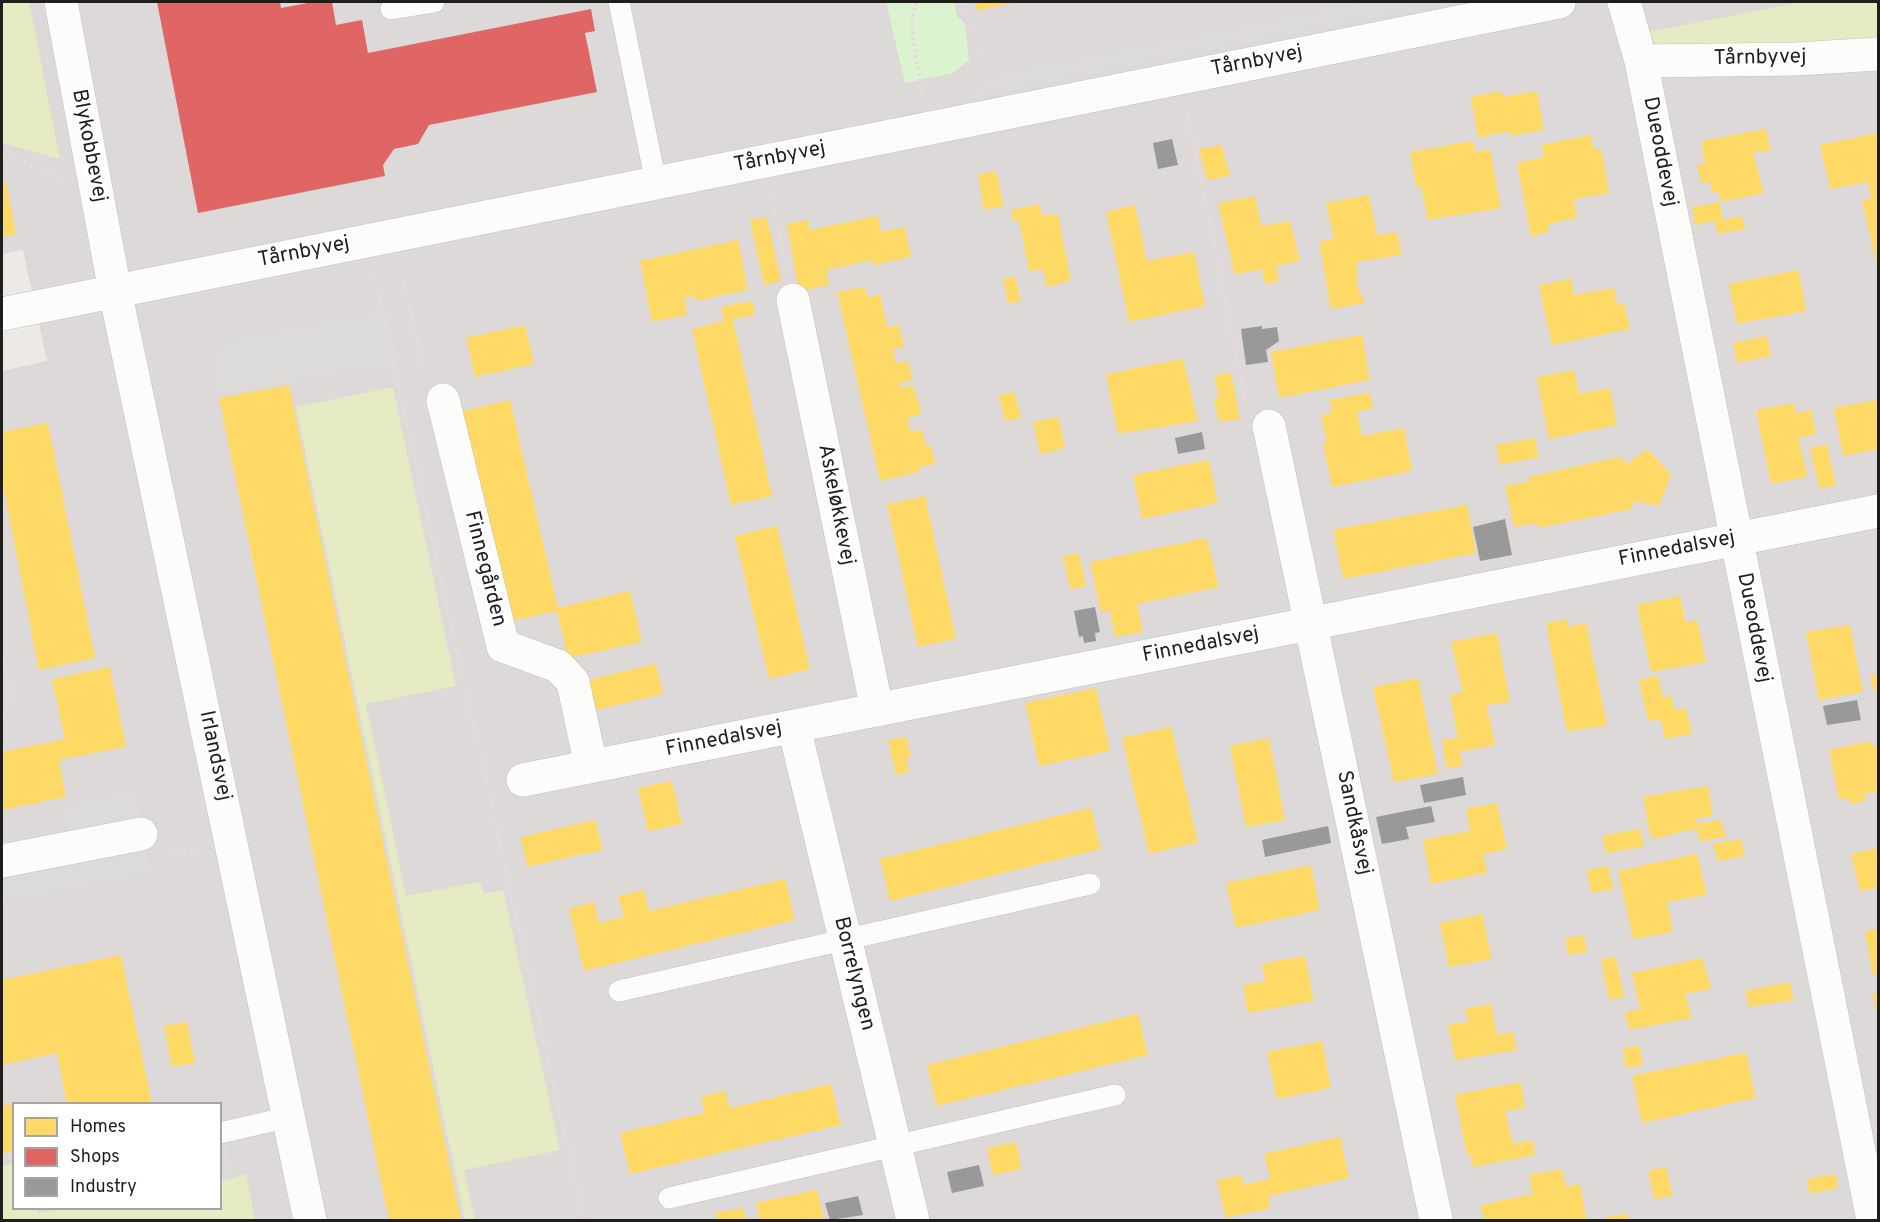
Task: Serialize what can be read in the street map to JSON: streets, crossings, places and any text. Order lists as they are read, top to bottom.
{
  "streets": {
    "street": [
      "Tårnbyvej",
      "Blykobbevej",
      "Dueoddevej",
      "Askeløkkevej",
      "Finnedalsvej",
      "Finnegården",
      "Irlandsvej",
      "Sandkåsvej",
      "Borrelyngen"
    ]
  },
  "crossings": [
    ["Tårnbyvej", "Blykobbevej"],
    ["Tårnbyvej", "Dueoddevej"],
    ["Tårnbyvej", "Irlandsvej"],
    ["Blykobbevej", "Irlandsvej"],
    ["Dueoddevej", "Finnedalsvej"],
    ["Askeløkkevej", "Finnedalsvej"],
    ["Finnedalsvej", "Finnegården"],
    ["Finnedalsvej", "Sandkåsvej"],
    ["Finnedalsvej", "Borrelyngen"]
  ],
  "legend": ["Homes", "Shops", "Industry"]
}
